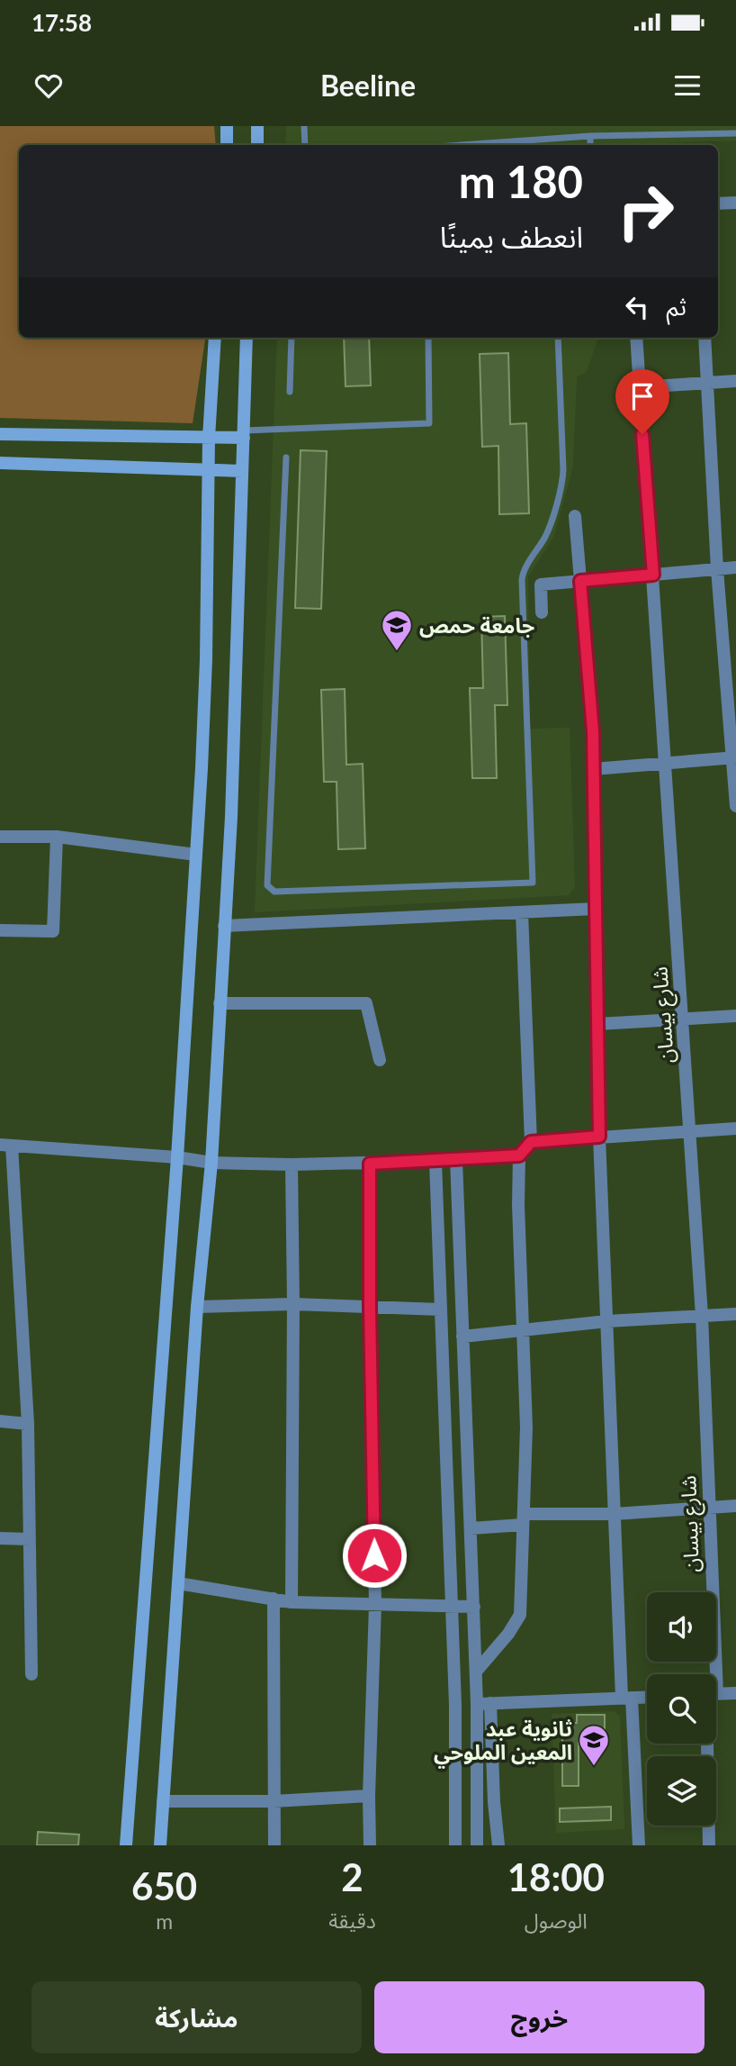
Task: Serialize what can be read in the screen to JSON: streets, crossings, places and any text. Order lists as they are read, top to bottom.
{
  "streets": {
    "street": ["شارع بيسان"]
  },
  "places": {
    "school or university": ["جامعة حمص", "ثانوية عبد المعين الملوحي"]
  },
  "page": {
    "status": "17:58",
    "header": "Beeline",
    "turn": ["180 m", "انعطف يمينًا"],
    "then": "ثم",
    "eta": [
      "18:00",
      "الوصول",
      "2",
      "دقيقة",
      "650",
      "m"
    ],
    "buttons": ["خروج", "مشاركة"]
  }
}
